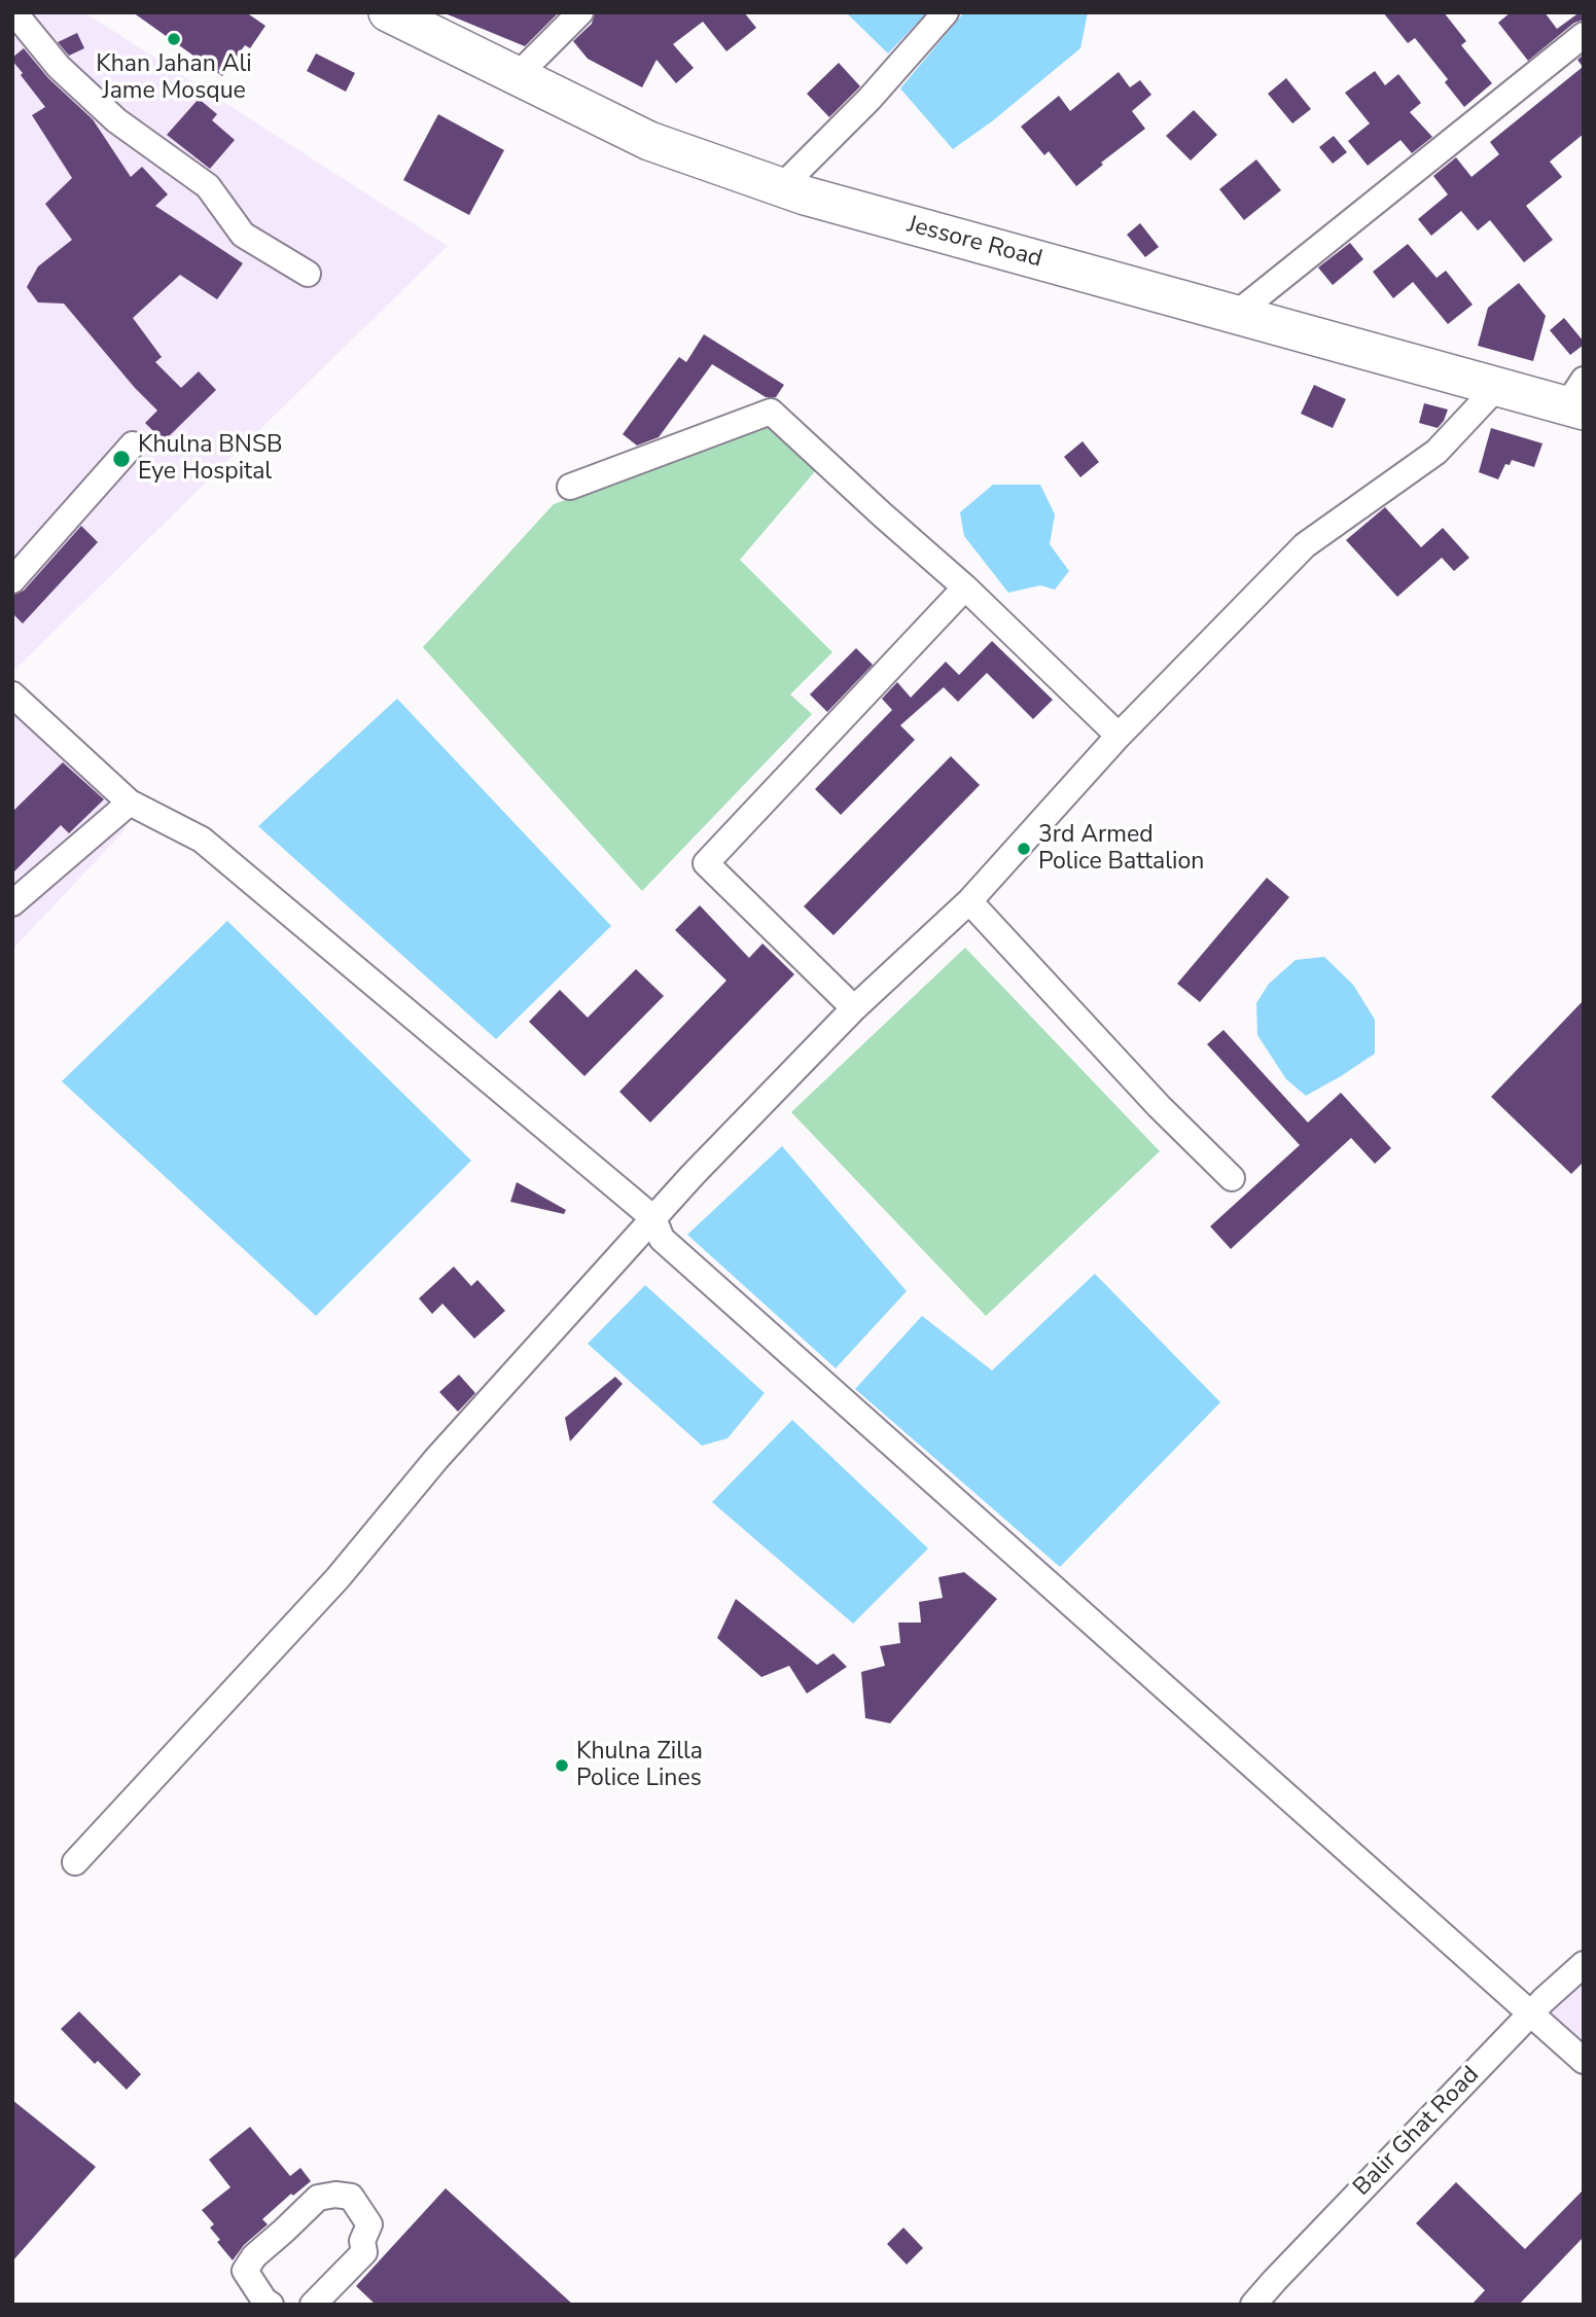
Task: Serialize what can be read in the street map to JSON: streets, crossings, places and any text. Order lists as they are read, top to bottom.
{
  "streets": {
    "highway": ["Jessore Road"],
    "street": ["Balir Ghat Road"]
  },
  "places": [
    "Khan Jahan Ali Jame Mosque",
    "Khulna BNSB Eye Hospital",
    "3rd Armed Police Battalion",
    "Khulna Zilla Police Lines"
  ]
}
